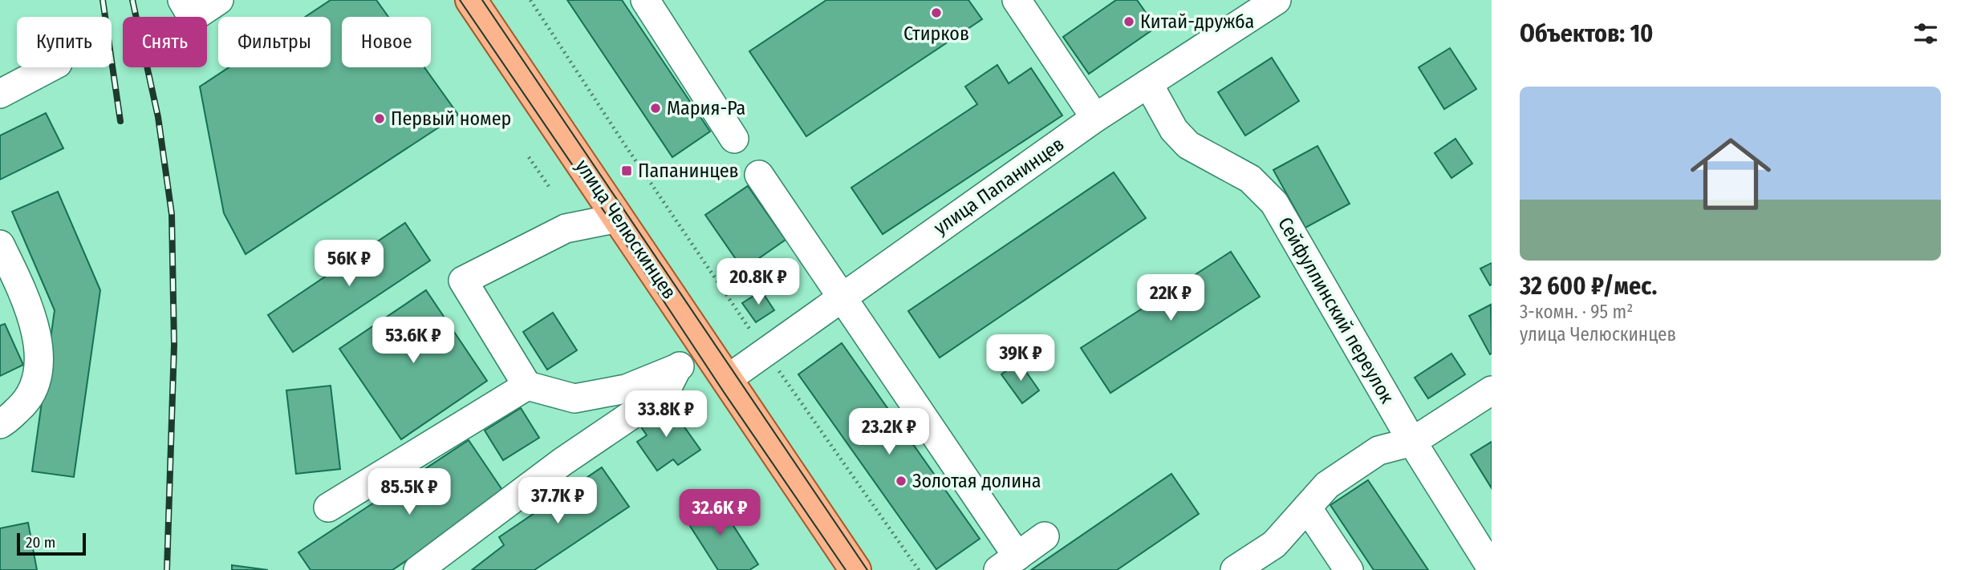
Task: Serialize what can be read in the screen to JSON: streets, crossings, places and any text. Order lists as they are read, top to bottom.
{
  "streets": {
    "main road": ["улица Челюскинцев"],
    "street": ["улица Папанинцев", "Сейфуллинский переулок"]
  },
  "crossings": [
    ["улица Папанинцев", "улица Челюскинцев"],
    ["улица Папанинцев", "Сейфуллинский переулок"]
  ],
  "places": {
    "other": [
      "Стирков",
      "Китай-дружба",
      "Мария-Ра",
      "Первый номер",
      "Золотая долина"
    ],
    "transit": ["Папанинцев"]
  },
  "scale_bar": "20 m",
  "page": {
    "heading": "Объектов: 10",
    "chip": [
      "Купить",
      "Снять",
      "Фильтры",
      "Новое"
    ],
    "list": [
      {
        "name": "32 600 ₽/мес.",
        "note": "3-комн. · 95 m² · улица Челюскинцев"
      }
    ],
    "price": [
      "56K ₽",
      "20.8K ₽",
      "22K ₽",
      "53.6K ₽",
      "39K ₽",
      "33.8K ₽",
      "23.2K ₽",
      "85.5K ₽",
      "37.7K ₽",
      "32.6K ₽"
    ],
    "scale": "20 m"
  }
}
